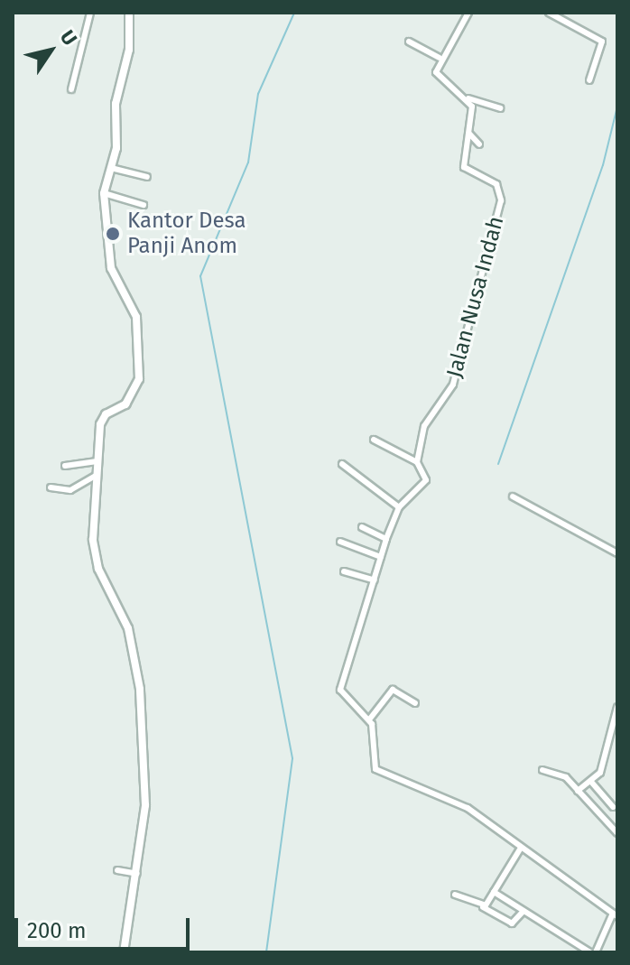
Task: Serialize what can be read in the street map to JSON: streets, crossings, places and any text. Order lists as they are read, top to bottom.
{
  "streets": {
    "street": ["Jalan Nusa Indah"]
  },
  "places": ["Kantor Desa Panji Anom"],
  "scale_bar": "200 m",
  "north": "top right"
}
